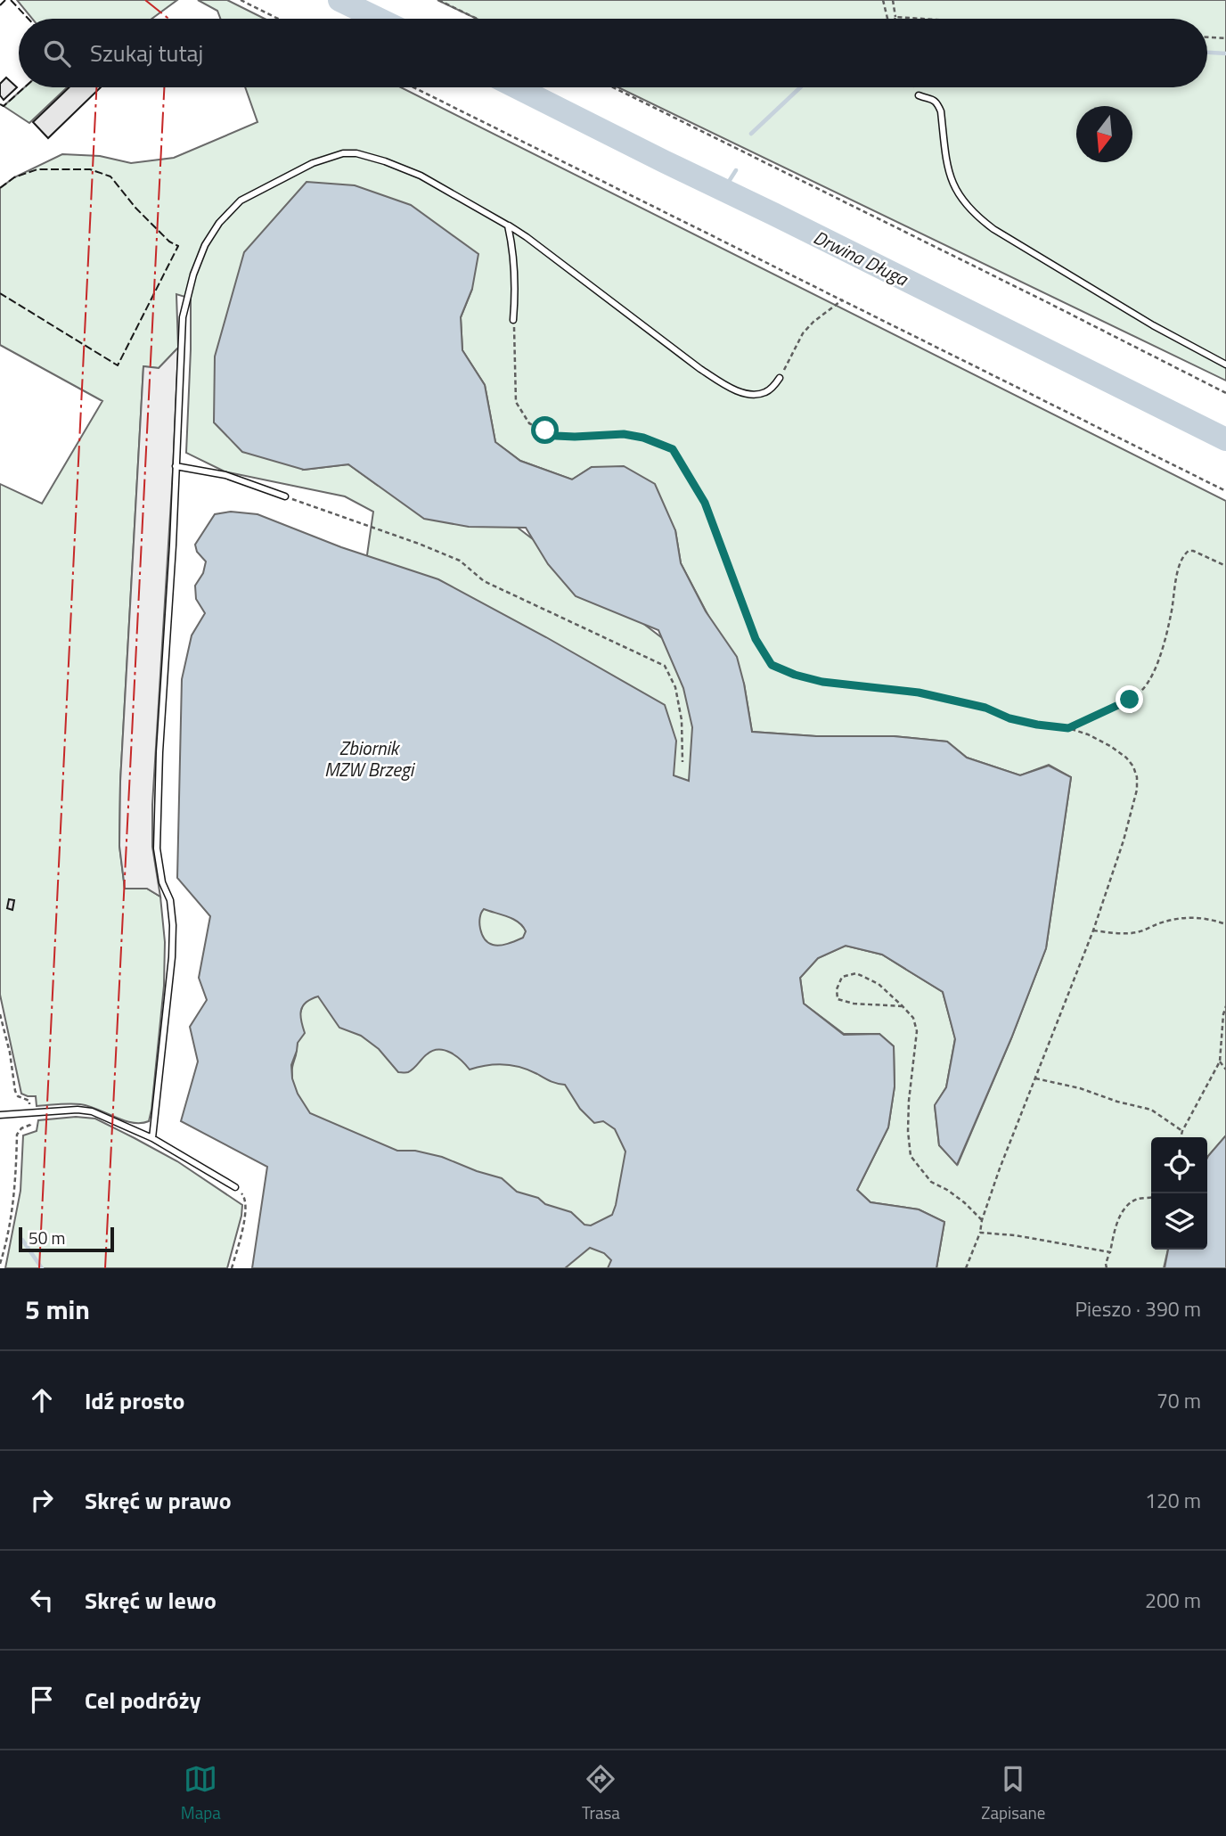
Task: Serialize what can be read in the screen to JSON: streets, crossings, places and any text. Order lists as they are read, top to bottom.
{
  "water": ["Drwina Długa", "Zbiornik MZW Brzegi"],
  "scale_bar": "50 m",
  "north": "bottom",
  "page": {
    "search": "Szukaj tutaj",
    "scale": "50 m",
    "heading": ["5 min", "Pieszo · 390 m"],
    "list": [
      ["Idź prosto", "70 m"],
      ["Skręć w prawo", "120 m"],
      ["Skręć w lewo", "200 m"],
      "Cel podróży"
    ],
    "nav": ["Mapa", "Trasa", "Zapisane"]
  }
}
